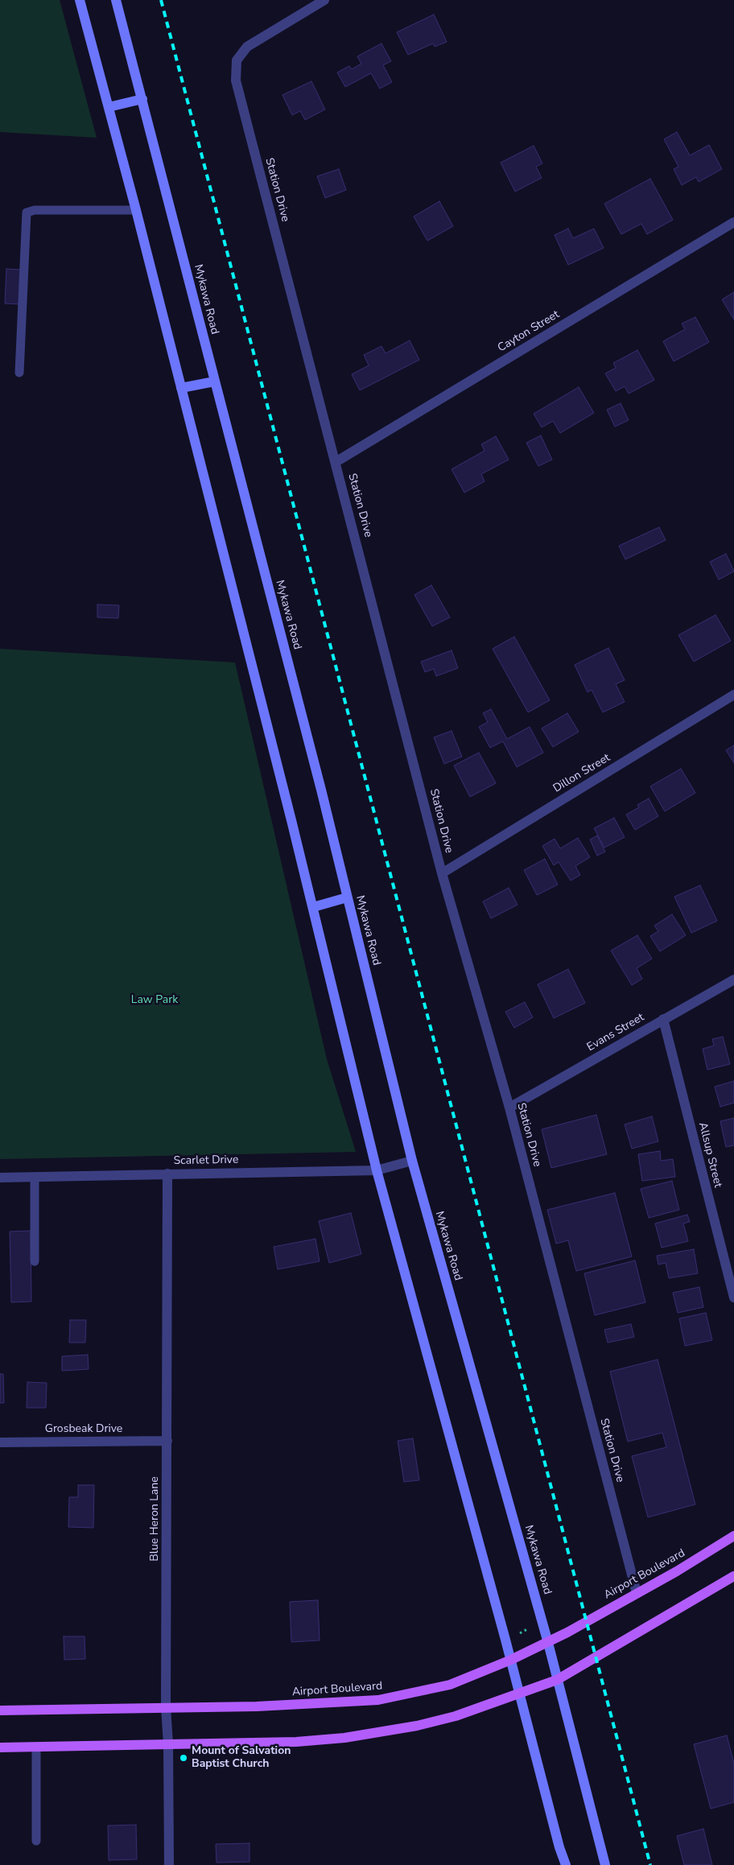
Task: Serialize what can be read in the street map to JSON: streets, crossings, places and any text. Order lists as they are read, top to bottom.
{
  "streets": {
    "main road": ["Mykawa Road", "Airport Boulevard"],
    "street": [
      "Station Drive",
      "Cayton Street",
      "Dillon Street",
      "Evans Street",
      "Allsup Street",
      "Scarlet Drive",
      "Grosbeak Drive",
      "Blue Heron Lane"
    ]
  },
  "crossings": [
    ["Station Drive", "Cayton Street"],
    ["Station Drive", "Dillon Street"],
    ["Station Drive", "Evans Street"],
    ["Station Drive", "Airport Boulevard"],
    ["Mykawa Road", "Scarlet Drive"],
    ["Mykawa Road", "Airport Boulevard"],
    ["Evans Street", "Allsup Street"],
    ["Scarlet Drive", "Blue Heron Lane"],
    ["Grosbeak Drive", "Blue Heron Lane"],
    ["Blue Heron Lane", "Airport Boulevard"]
  ],
  "parks": ["Law Park"],
  "places": ["Mount of Salvation Baptist Church"]
}
